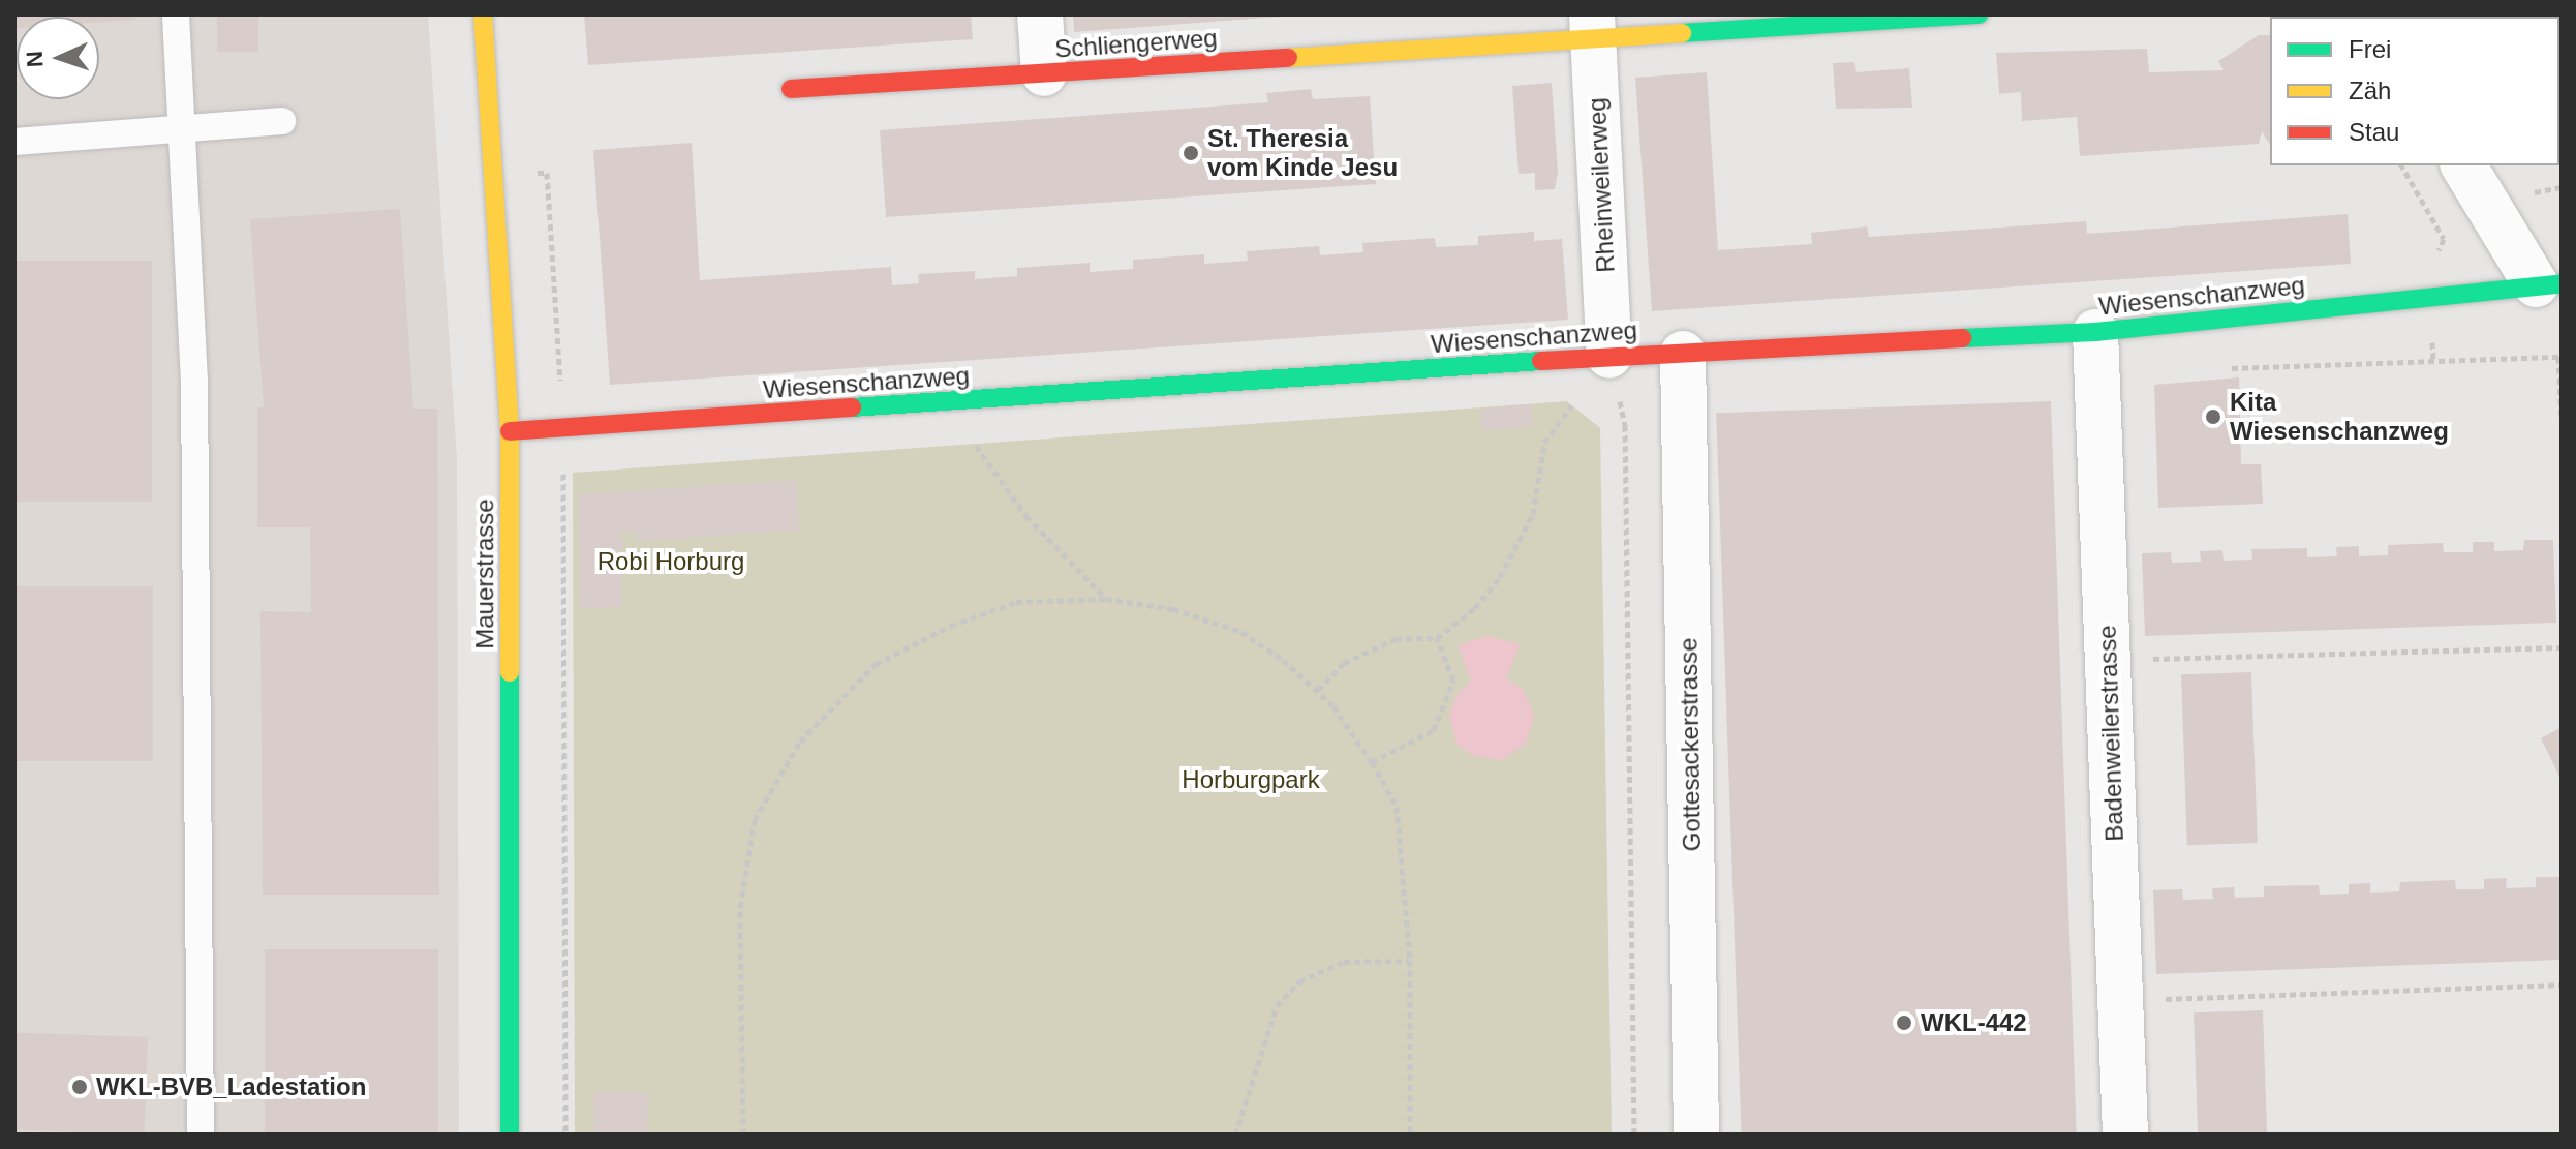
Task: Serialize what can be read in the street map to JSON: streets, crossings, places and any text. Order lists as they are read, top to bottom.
{
  "streets": {
    "street": [
      "Schliengerweg",
      "Rheinweilerweg",
      "Wiesenschanzweg",
      "Mauerstrasse",
      "Badenweilerstrasse",
      "Gottesackerstrasse"
    ]
  },
  "crossings": [
    ["Schliengerweg", "Rheinweilerweg"],
    ["Rheinweilerweg", "Wiesenschanzweg"],
    ["Wiesenschanzweg", "Mauerstrasse"],
    ["Wiesenschanzweg", "Badenweilerstrasse"],
    ["Wiesenschanzweg", "Gottesackerstrasse"]
  ],
  "parks": ["Robi Horburg", "Horburgpark"],
  "places": [
    "St. Theresia vom Kinde Jesu",
    "Kita Wiesenschanzweg",
    "WKL-442",
    "WKL-BVB_Ladestation"
  ],
  "legend": ["Frei", "Zäh", "Stau"],
  "north": "left"
}
